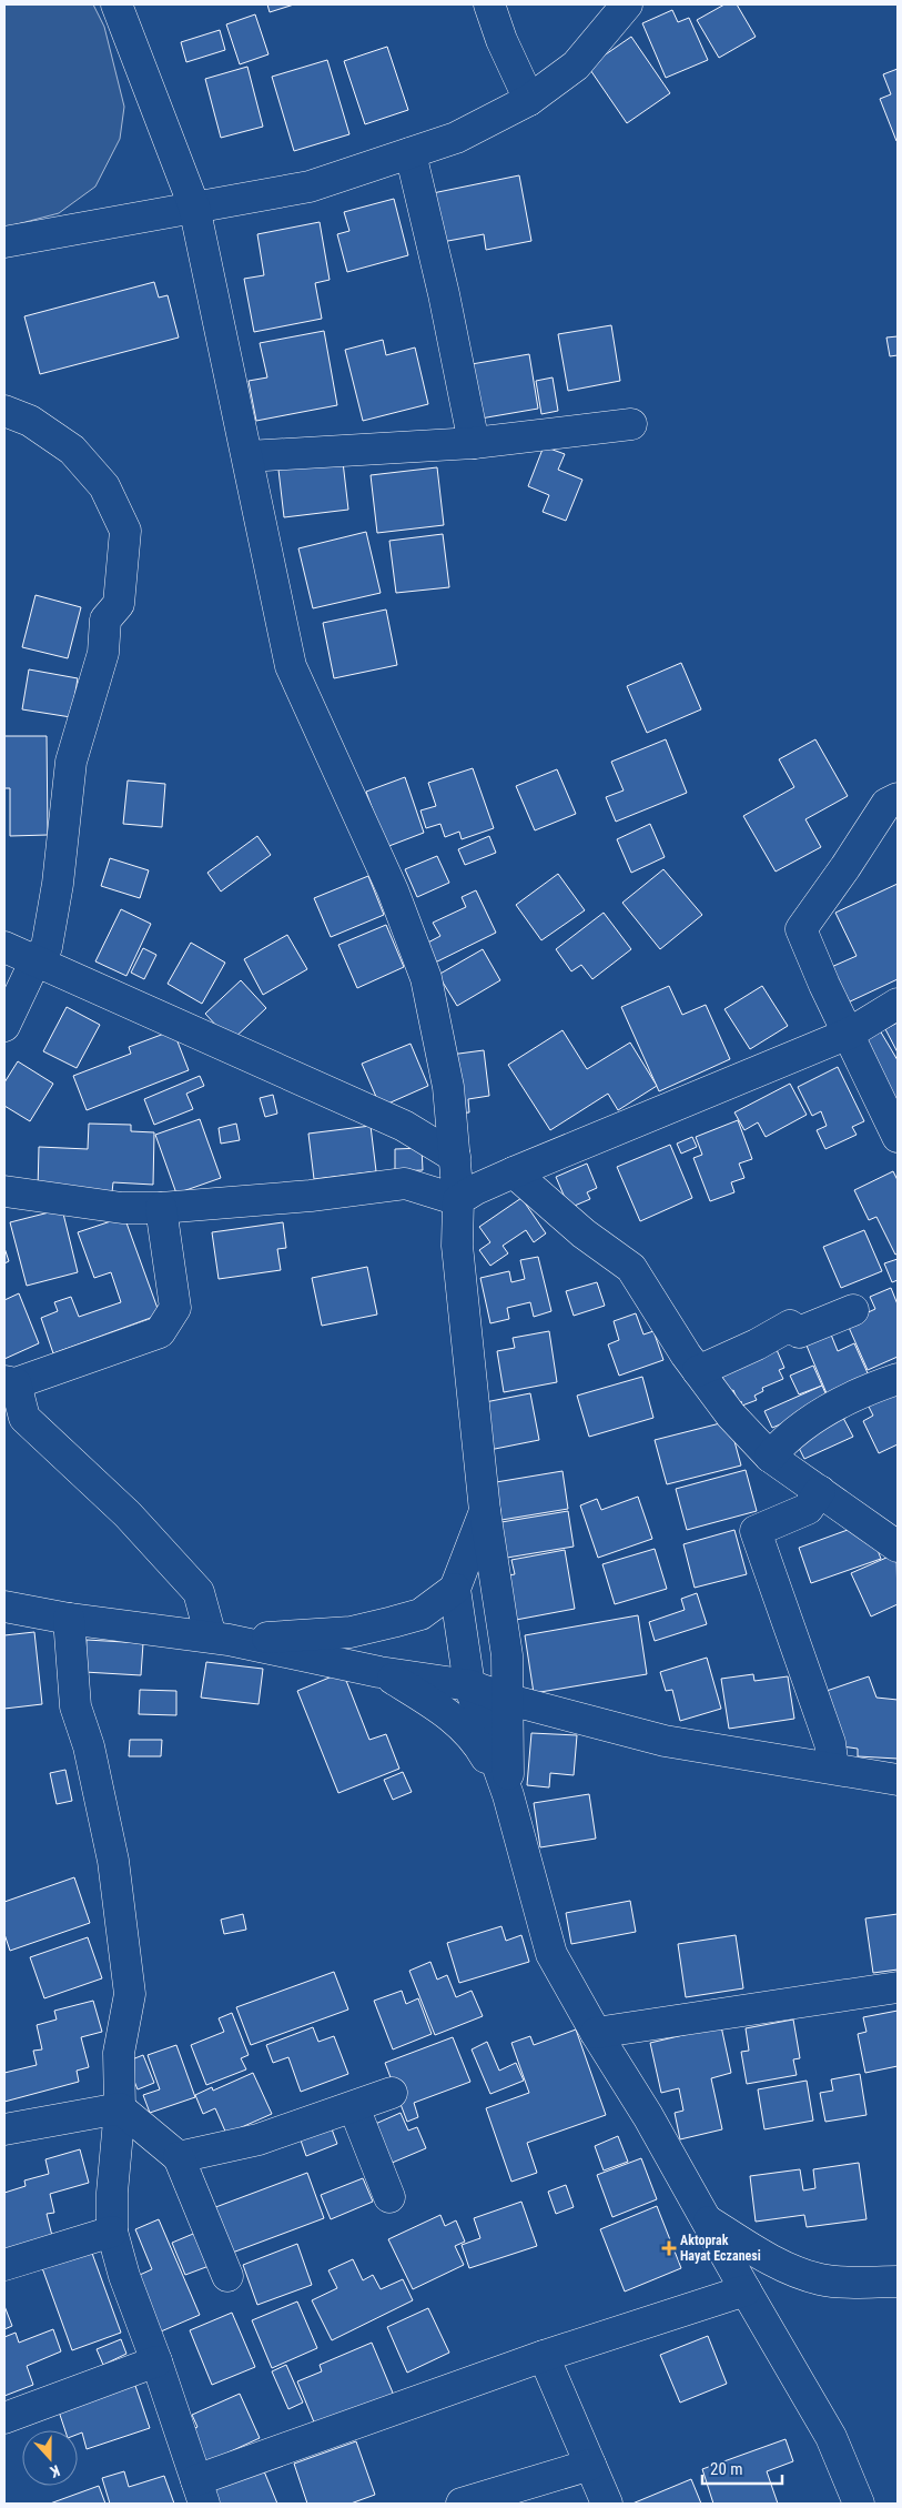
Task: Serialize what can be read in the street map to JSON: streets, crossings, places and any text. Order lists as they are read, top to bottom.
{
  "places": {
    "health": ["Aktoprak Hayat Eczanesi"]
  },
  "scale_bar": "20 m",
  "north": "bottom"
}
